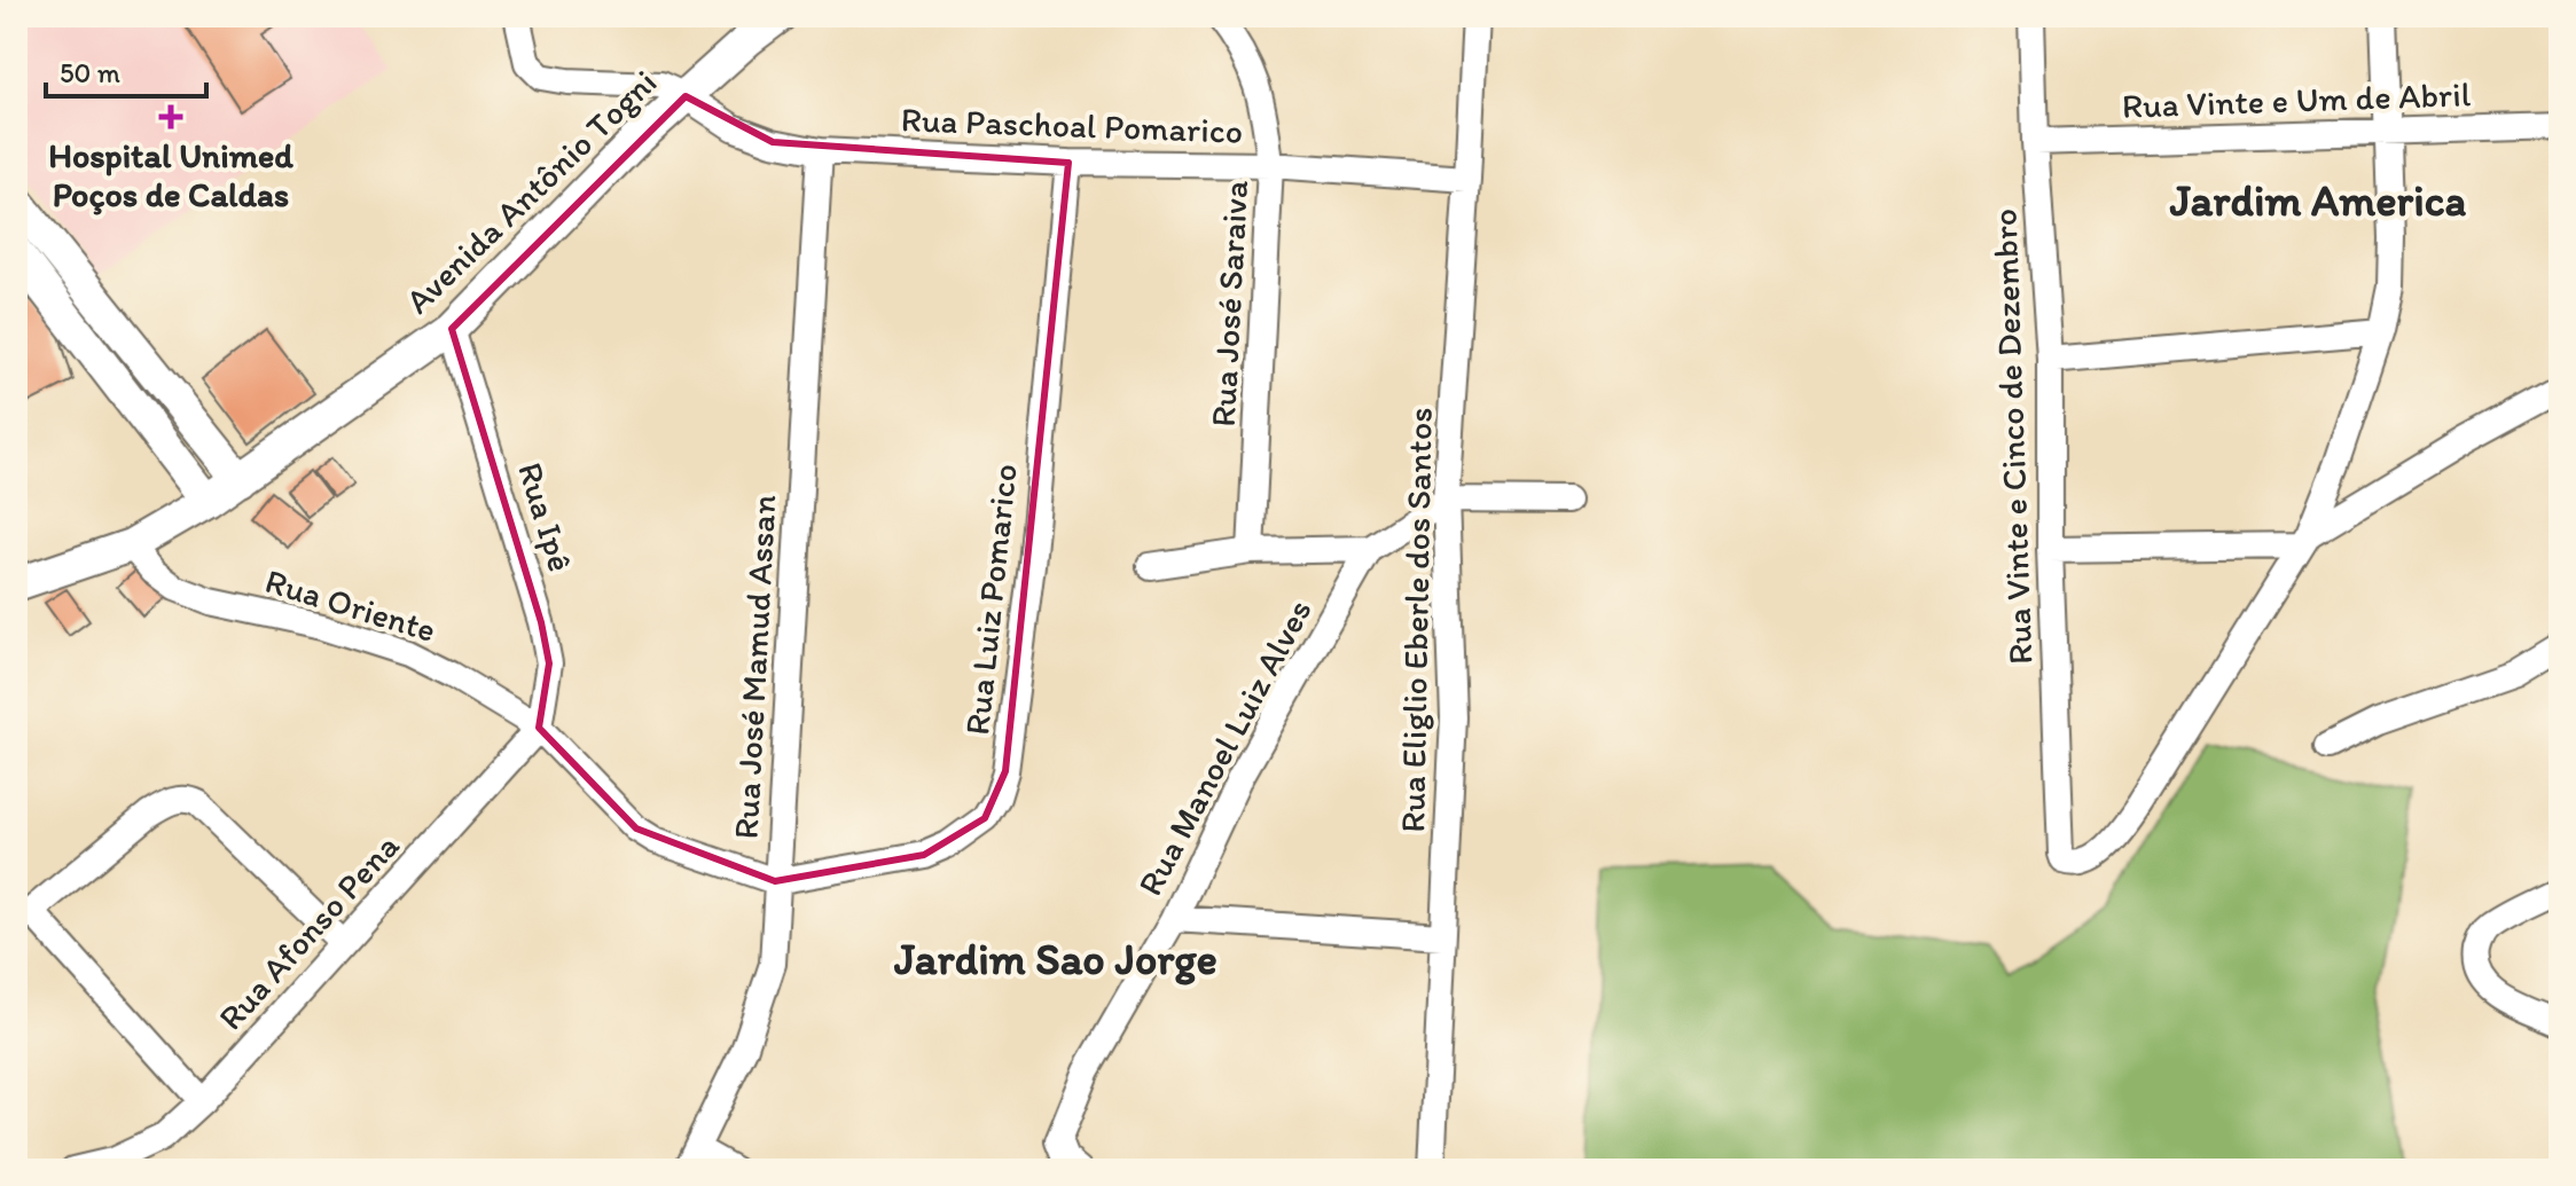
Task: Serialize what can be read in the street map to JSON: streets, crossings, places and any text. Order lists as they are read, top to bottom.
{
  "streets": {
    "street": [
      "Rua Vinte e Um de Abril",
      "Rua Paschoal Pomarico",
      "Avenida Antônio Togni",
      "Rua José Saraiva",
      "Rua Vinte e Cinco de Dezembro",
      "Rua Ipê",
      "Rua Luiz Pomarico",
      "Rua Oriente",
      "Rua Eliglio Eberle dos Santos",
      "Rua José Mamud Assan",
      "Rua Manoel Luiz Alves",
      "Rua Afonso Pena"
    ]
  },
  "crossings": [
    ["Rua Vinte e Um de Abril", "Rua Vinte e Cinco de Dezembro"],
    ["Rua Paschoal Pomarico", "Avenida Antônio Togni"],
    ["Rua Paschoal Pomarico", "Rua José Saraiva"],
    ["Rua Paschoal Pomarico", "Rua Luiz Pomarico"],
    ["Rua Paschoal Pomarico", "Rua Eliglio Eberle dos Santos"],
    ["Rua Paschoal Pomarico", "Rua José Mamud Assan"],
    ["Avenida Antônio Togni", "Rua Ipê"],
    ["Avenida Antônio Togni", "Rua Oriente"],
    ["Rua Ipê", "Rua Oriente"],
    ["Rua Ipê", "Rua Afonso Pena"],
    ["Rua Luiz Pomarico", "Rua Oriente"],
    ["Rua Luiz Pomarico", "Rua José Mamud Assan"],
    ["Rua Oriente", "Rua José Mamud Assan"],
    ["Rua Oriente", "Rua Afonso Pena"]
  ],
  "districts": ["Jardim America", "Jardim Sao Jorge"],
  "places": {
    "health": ["Hospital Unimed Poços de Caldas"]
  },
  "scale_bar": "50 m"
}
